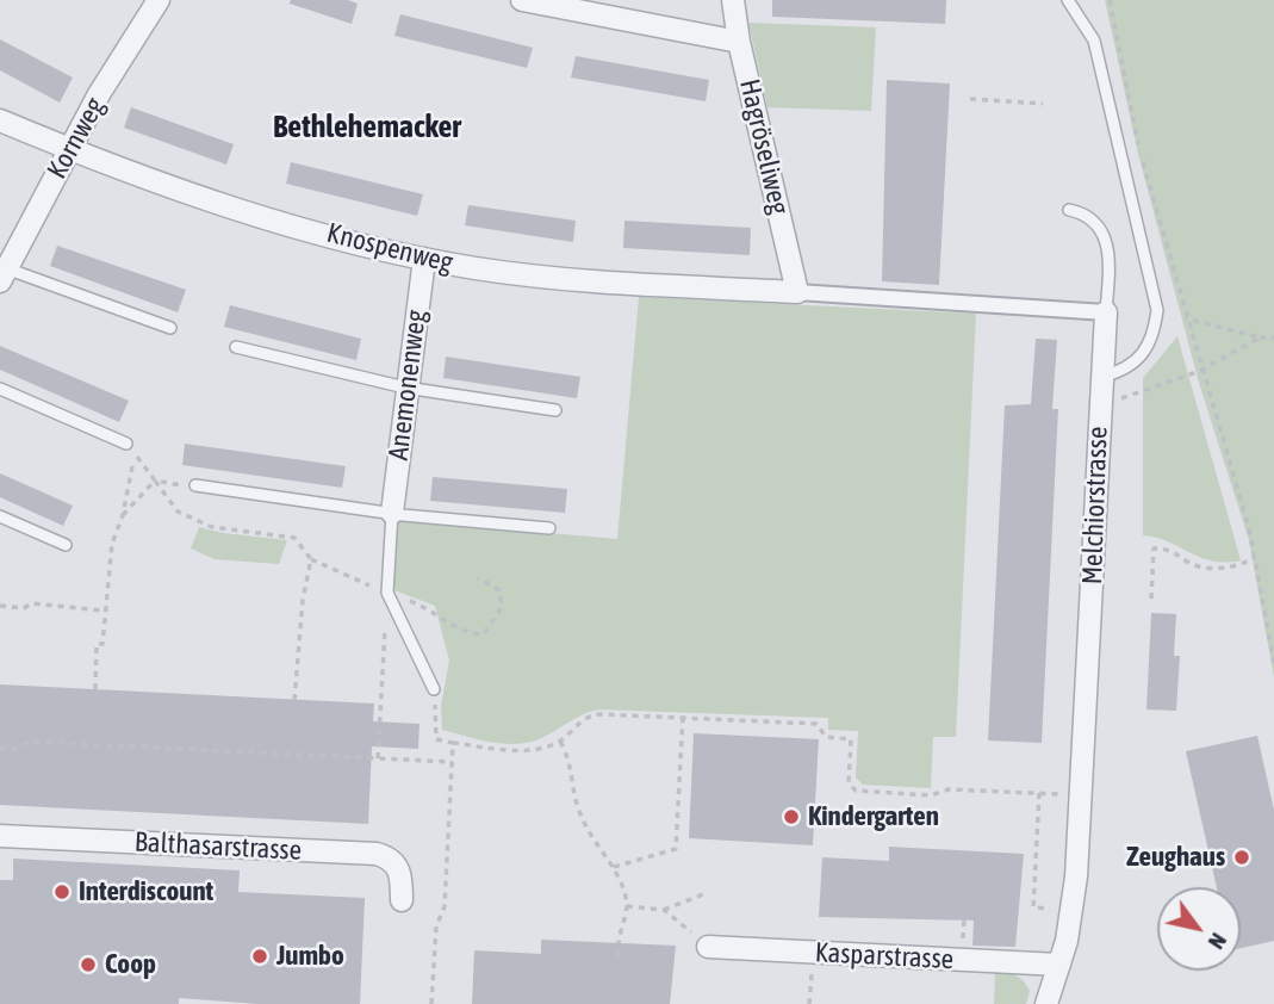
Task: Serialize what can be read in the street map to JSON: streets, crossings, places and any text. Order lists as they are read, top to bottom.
{
  "streets": {
    "street": [
      "Kornweg",
      "Hagröseliweg",
      "Knospenweg",
      "Anemonenweg",
      "Melchiorstrasse",
      "Balthasarstrasse",
      "Kasparstrasse"
    ]
  },
  "crossings": [
    ["Kornweg", "Knospenweg"],
    ["Hagröseliweg", "Knospenweg"],
    ["Knospenweg", "Anemonenweg"],
    ["Melchiorstrasse", "Kasparstrasse"]
  ],
  "districts": ["Bethlehemacker"],
  "places": [
    "Kindergarten",
    "Zeughaus",
    "Interdiscount",
    "Jumbo",
    "Coop"
  ],
  "north": "bottom right"
}
